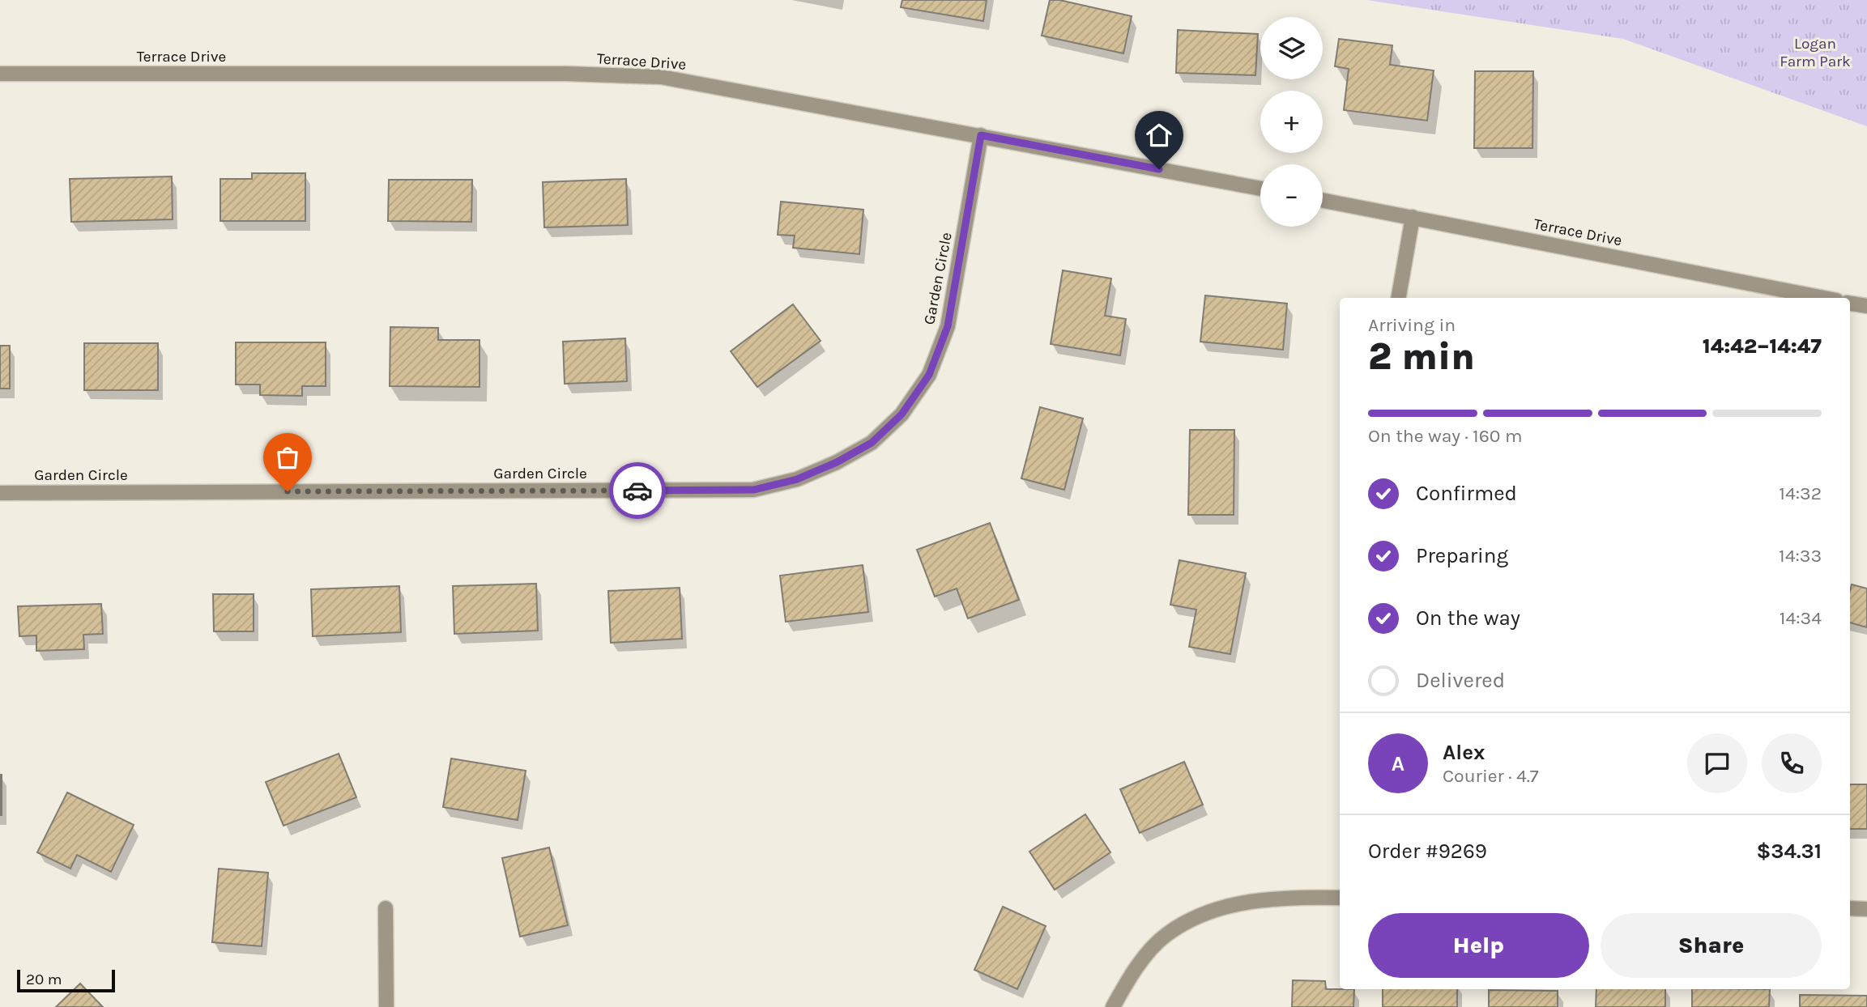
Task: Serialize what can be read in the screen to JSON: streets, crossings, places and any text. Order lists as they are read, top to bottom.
{
  "streets": {
    "street": ["Terrace Drive", "Garden Circle"]
  },
  "crossings": [
    ["Terrace Drive", "Garden Circle"]
  ],
  "parks": ["Logan Farm Park"],
  "scale_bar": "20 m",
  "page": {
    "map_buttons": ["+", "−"],
    "heading": ["2 min", "Arriving in", "14:42–14:47"],
    "panel": [
      "Alex",
      "Courier · 4.7",
      "Order #9269",
      "$34.31"
    ],
    "bar": "On the way · 160 m",
    "list": [
      ["Confirmed", "14:32"],
      ["Preparing", "14:33"],
      ["On the way", "14:34"],
      "Delivered"
    ],
    "round": "A",
    "buttons": ["Help", "Share"],
    "scale": "20 m"
  }
}
